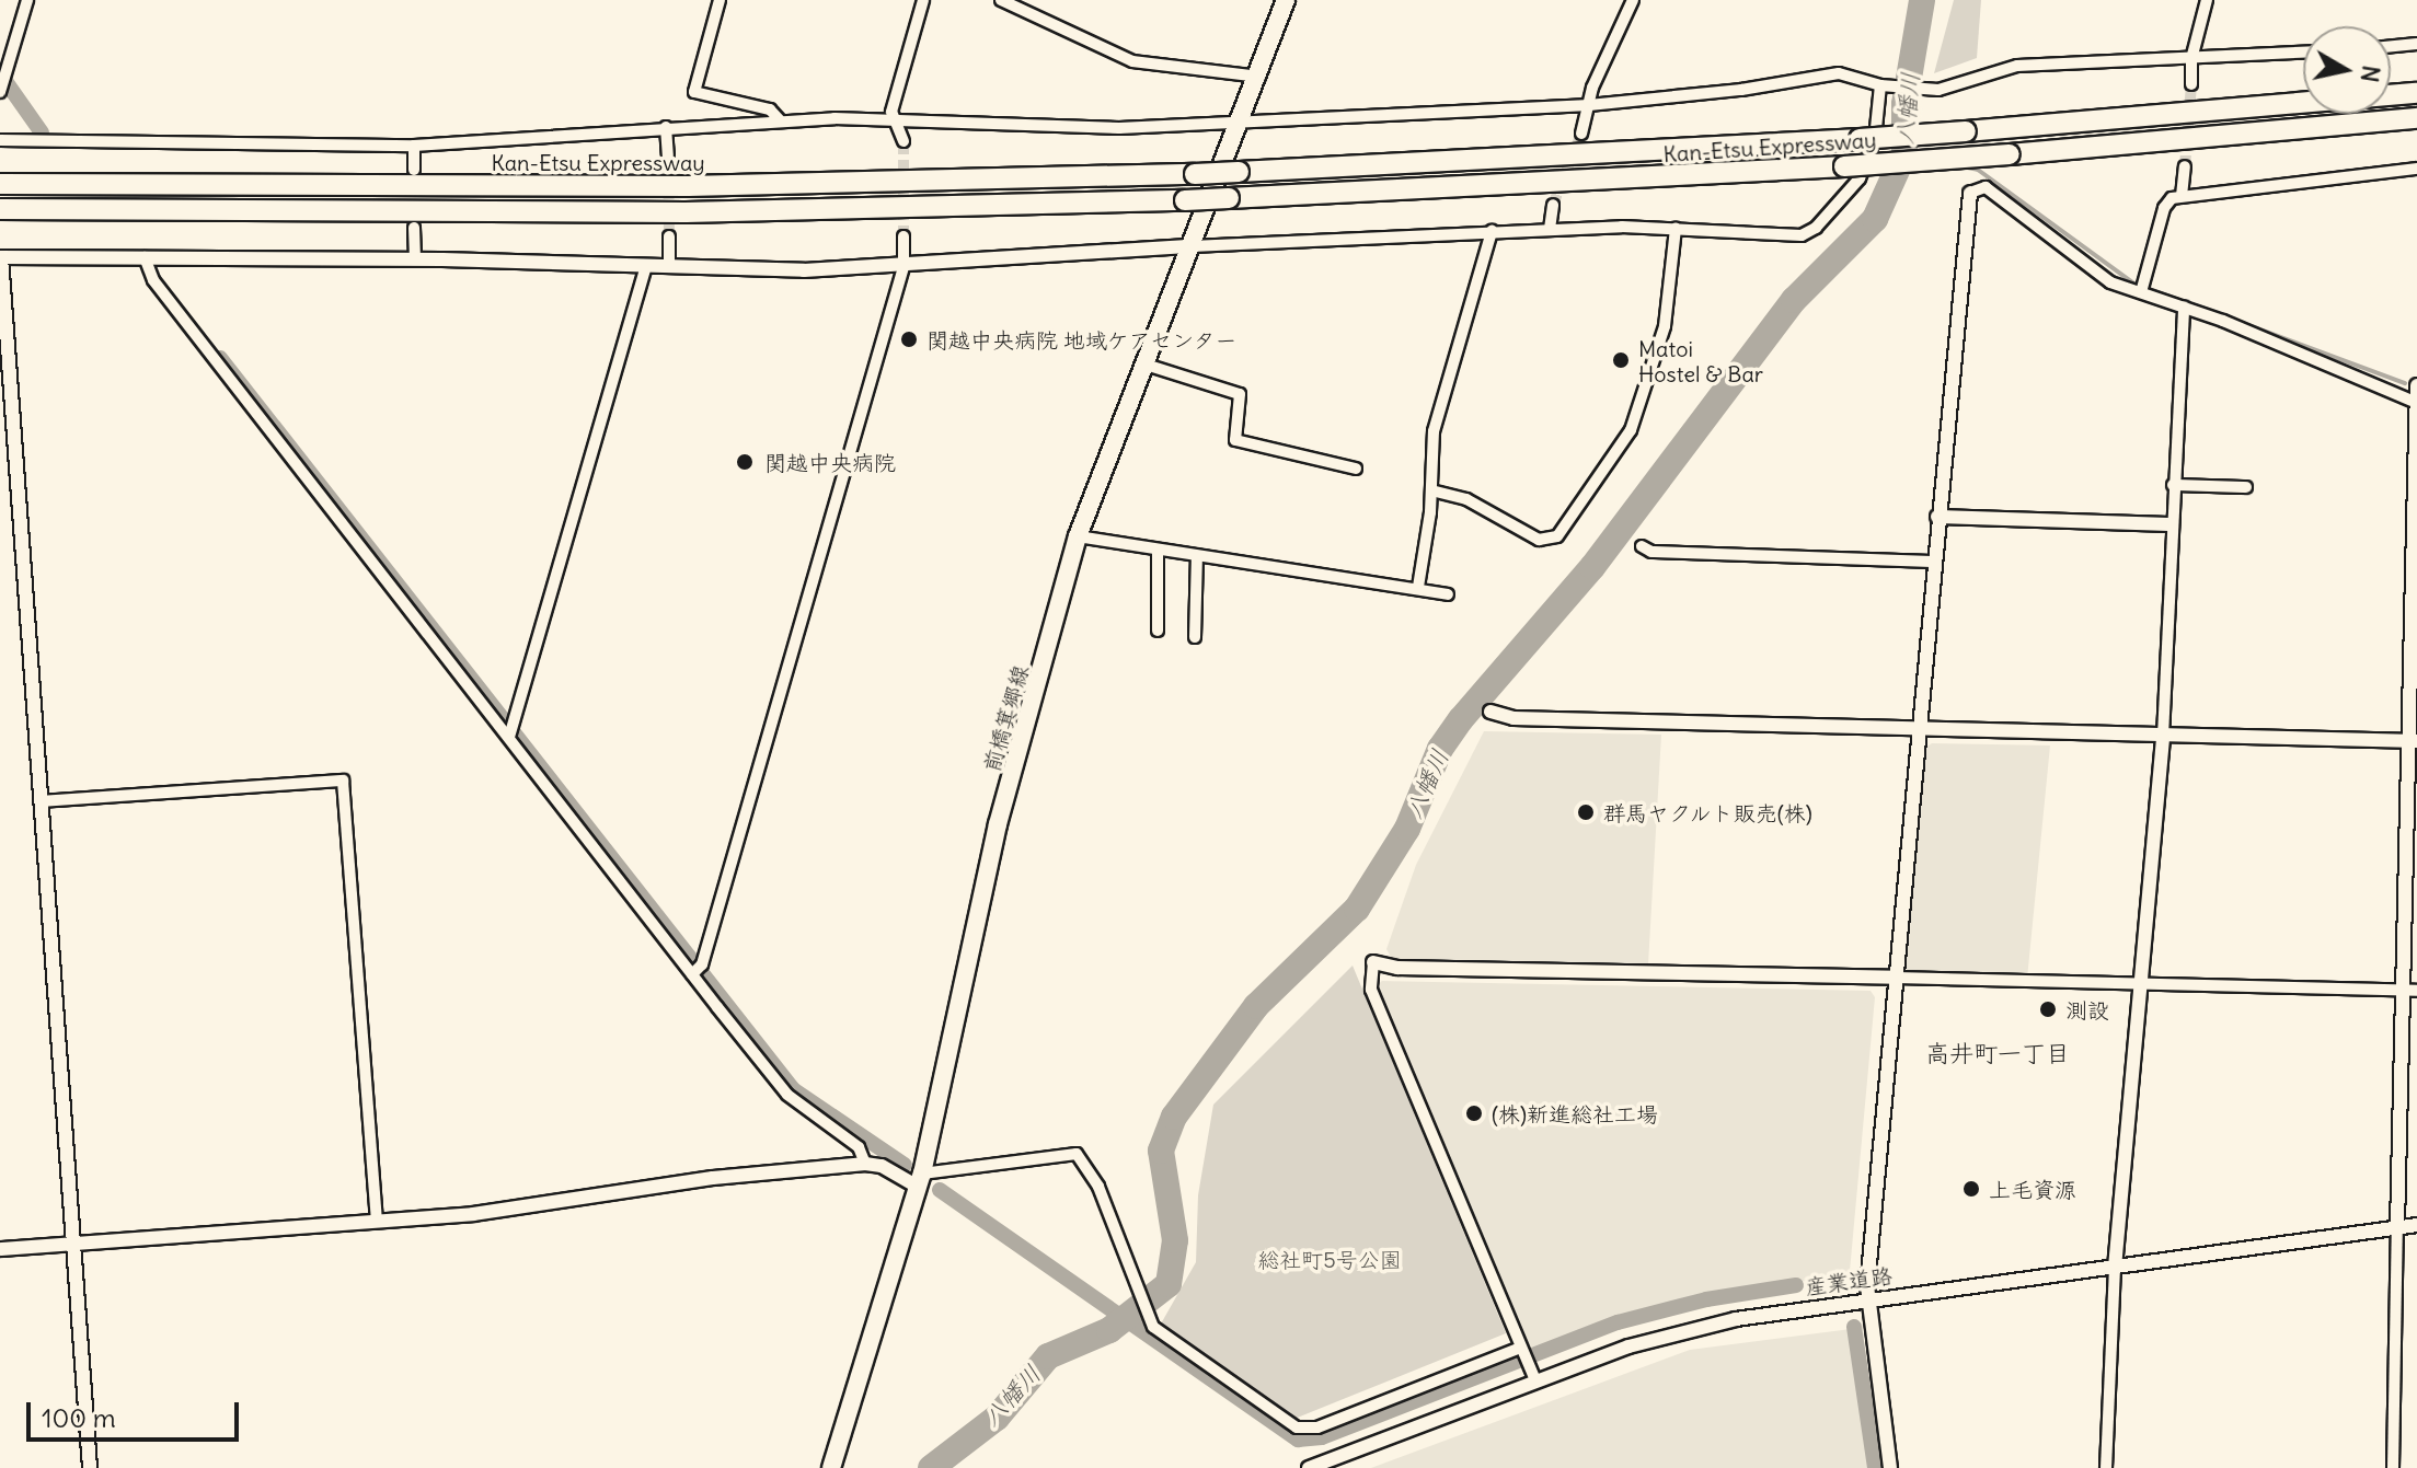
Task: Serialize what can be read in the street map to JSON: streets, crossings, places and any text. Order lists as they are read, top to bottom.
{
  "streets": {
    "highway": ["Kan-Etsu Expressway"],
    "main road": ["前橋箕郷線"],
    "street": ["産業道路"]
  },
  "districts": ["高井町一丁目"],
  "water": ["八幡川"],
  "parks": ["総社町5号公園"],
  "places": [
    "関越中央病院 地域ケアセンター",
    "Matoi Hostel & Bar",
    "関越中央病院",
    "群馬ヤクルト販売(株)",
    "測設",
    "(株)新進総社工場",
    "上毛資源"
  ],
  "scale_bar": "100 m",
  "north": "right"
}
